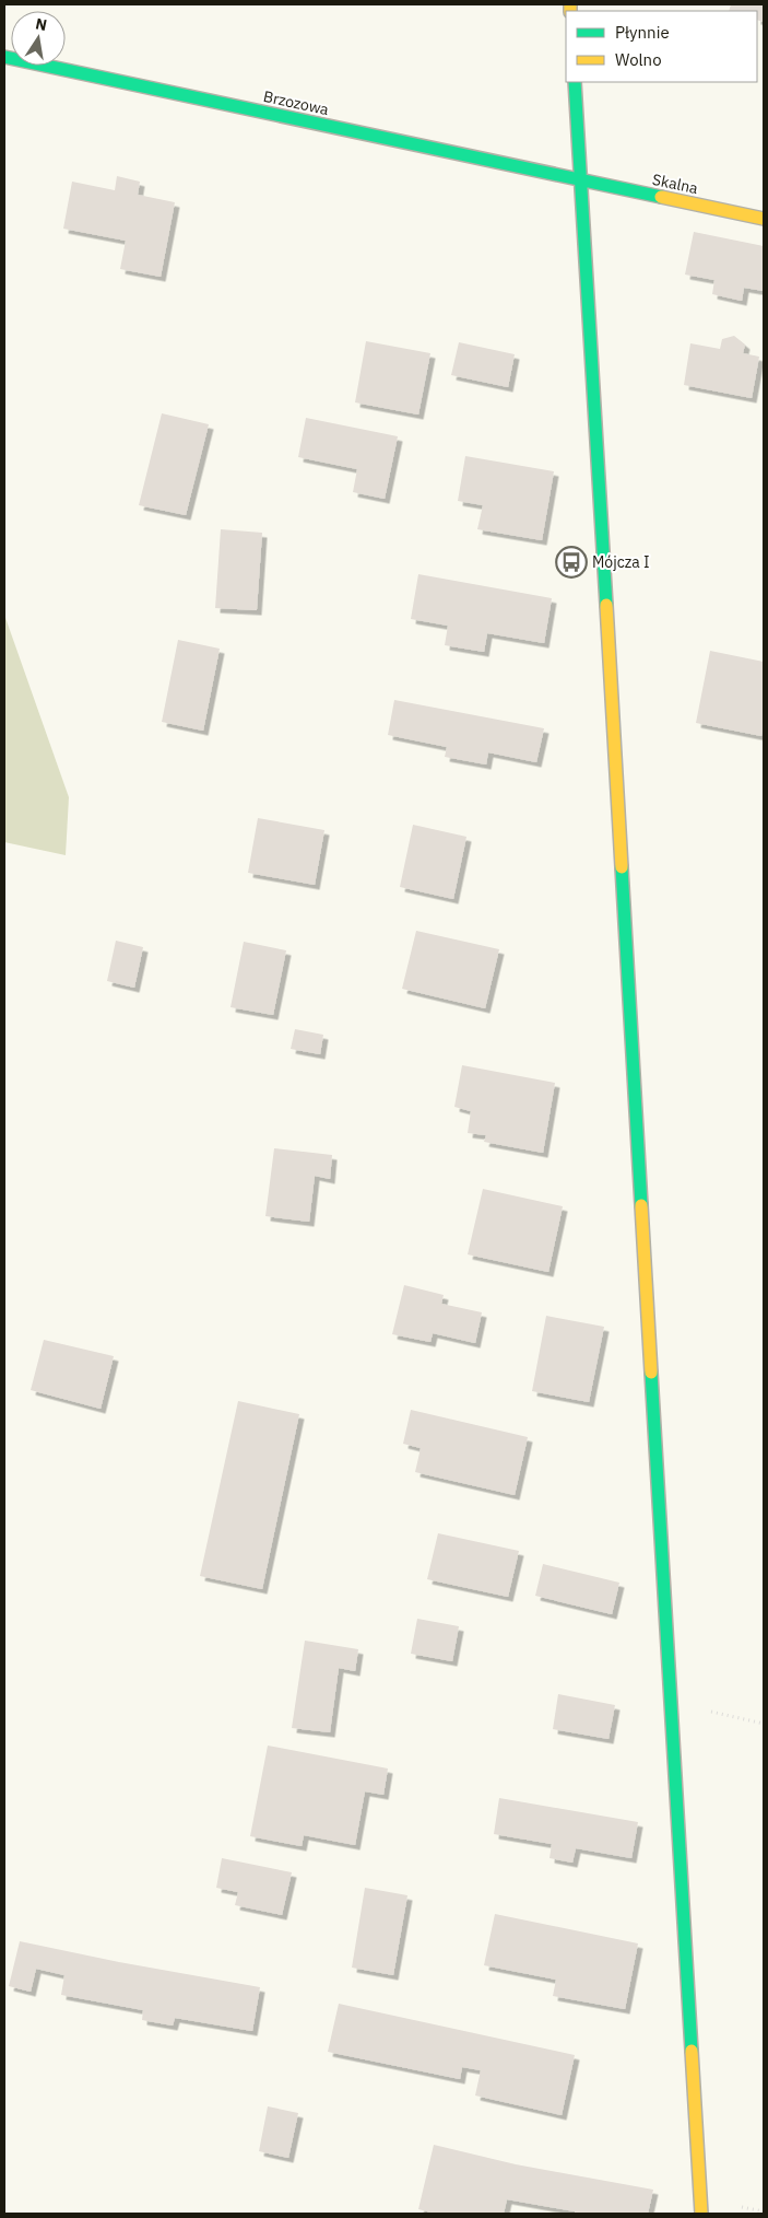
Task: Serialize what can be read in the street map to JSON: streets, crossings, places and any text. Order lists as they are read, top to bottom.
{
  "streets": {
    "street": ["Brzozowa", "Skalna"]
  },
  "crossings": [
    ["Brzozowa", "Skalna"]
  ],
  "places": {
    "bus stop": ["Mójcza I"]
  },
  "legend": ["Płynnie", "Wolno"],
  "north": "top"
}
